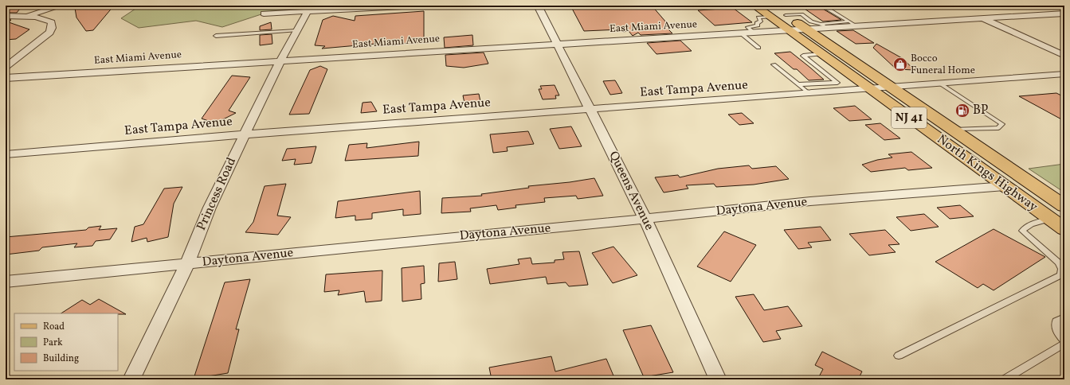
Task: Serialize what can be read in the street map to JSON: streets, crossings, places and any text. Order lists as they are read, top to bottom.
{
  "streets": {
    "main road": ["NJ 41", "North Kings Highway"],
    "street": [
      "East Miami Avenue",
      "East Tampa Avenue",
      "Queens Avenue",
      "Princess Road",
      "Daytona Avenue"
    ]
  },
  "crossings": [
    ["East Miami Avenue", "North Kings Highway"],
    ["East Miami Avenue", "Queens Avenue"],
    ["East Miami Avenue", "Princess Road"],
    ["East Tampa Avenue", "North Kings Highway"],
    ["East Tampa Avenue", "Queens Avenue"],
    ["East Tampa Avenue", "Princess Road"],
    ["North Kings Highway", "Daytona Avenue"],
    ["Queens Avenue", "Daytona Avenue"],
    ["Princess Road", "Daytona Avenue"]
  ],
  "places": {
    "shop": ["Bocco Funeral Home"],
    "fuel station": ["BP"]
  },
  "legend": ["Road", "Park", "Building"]
}
